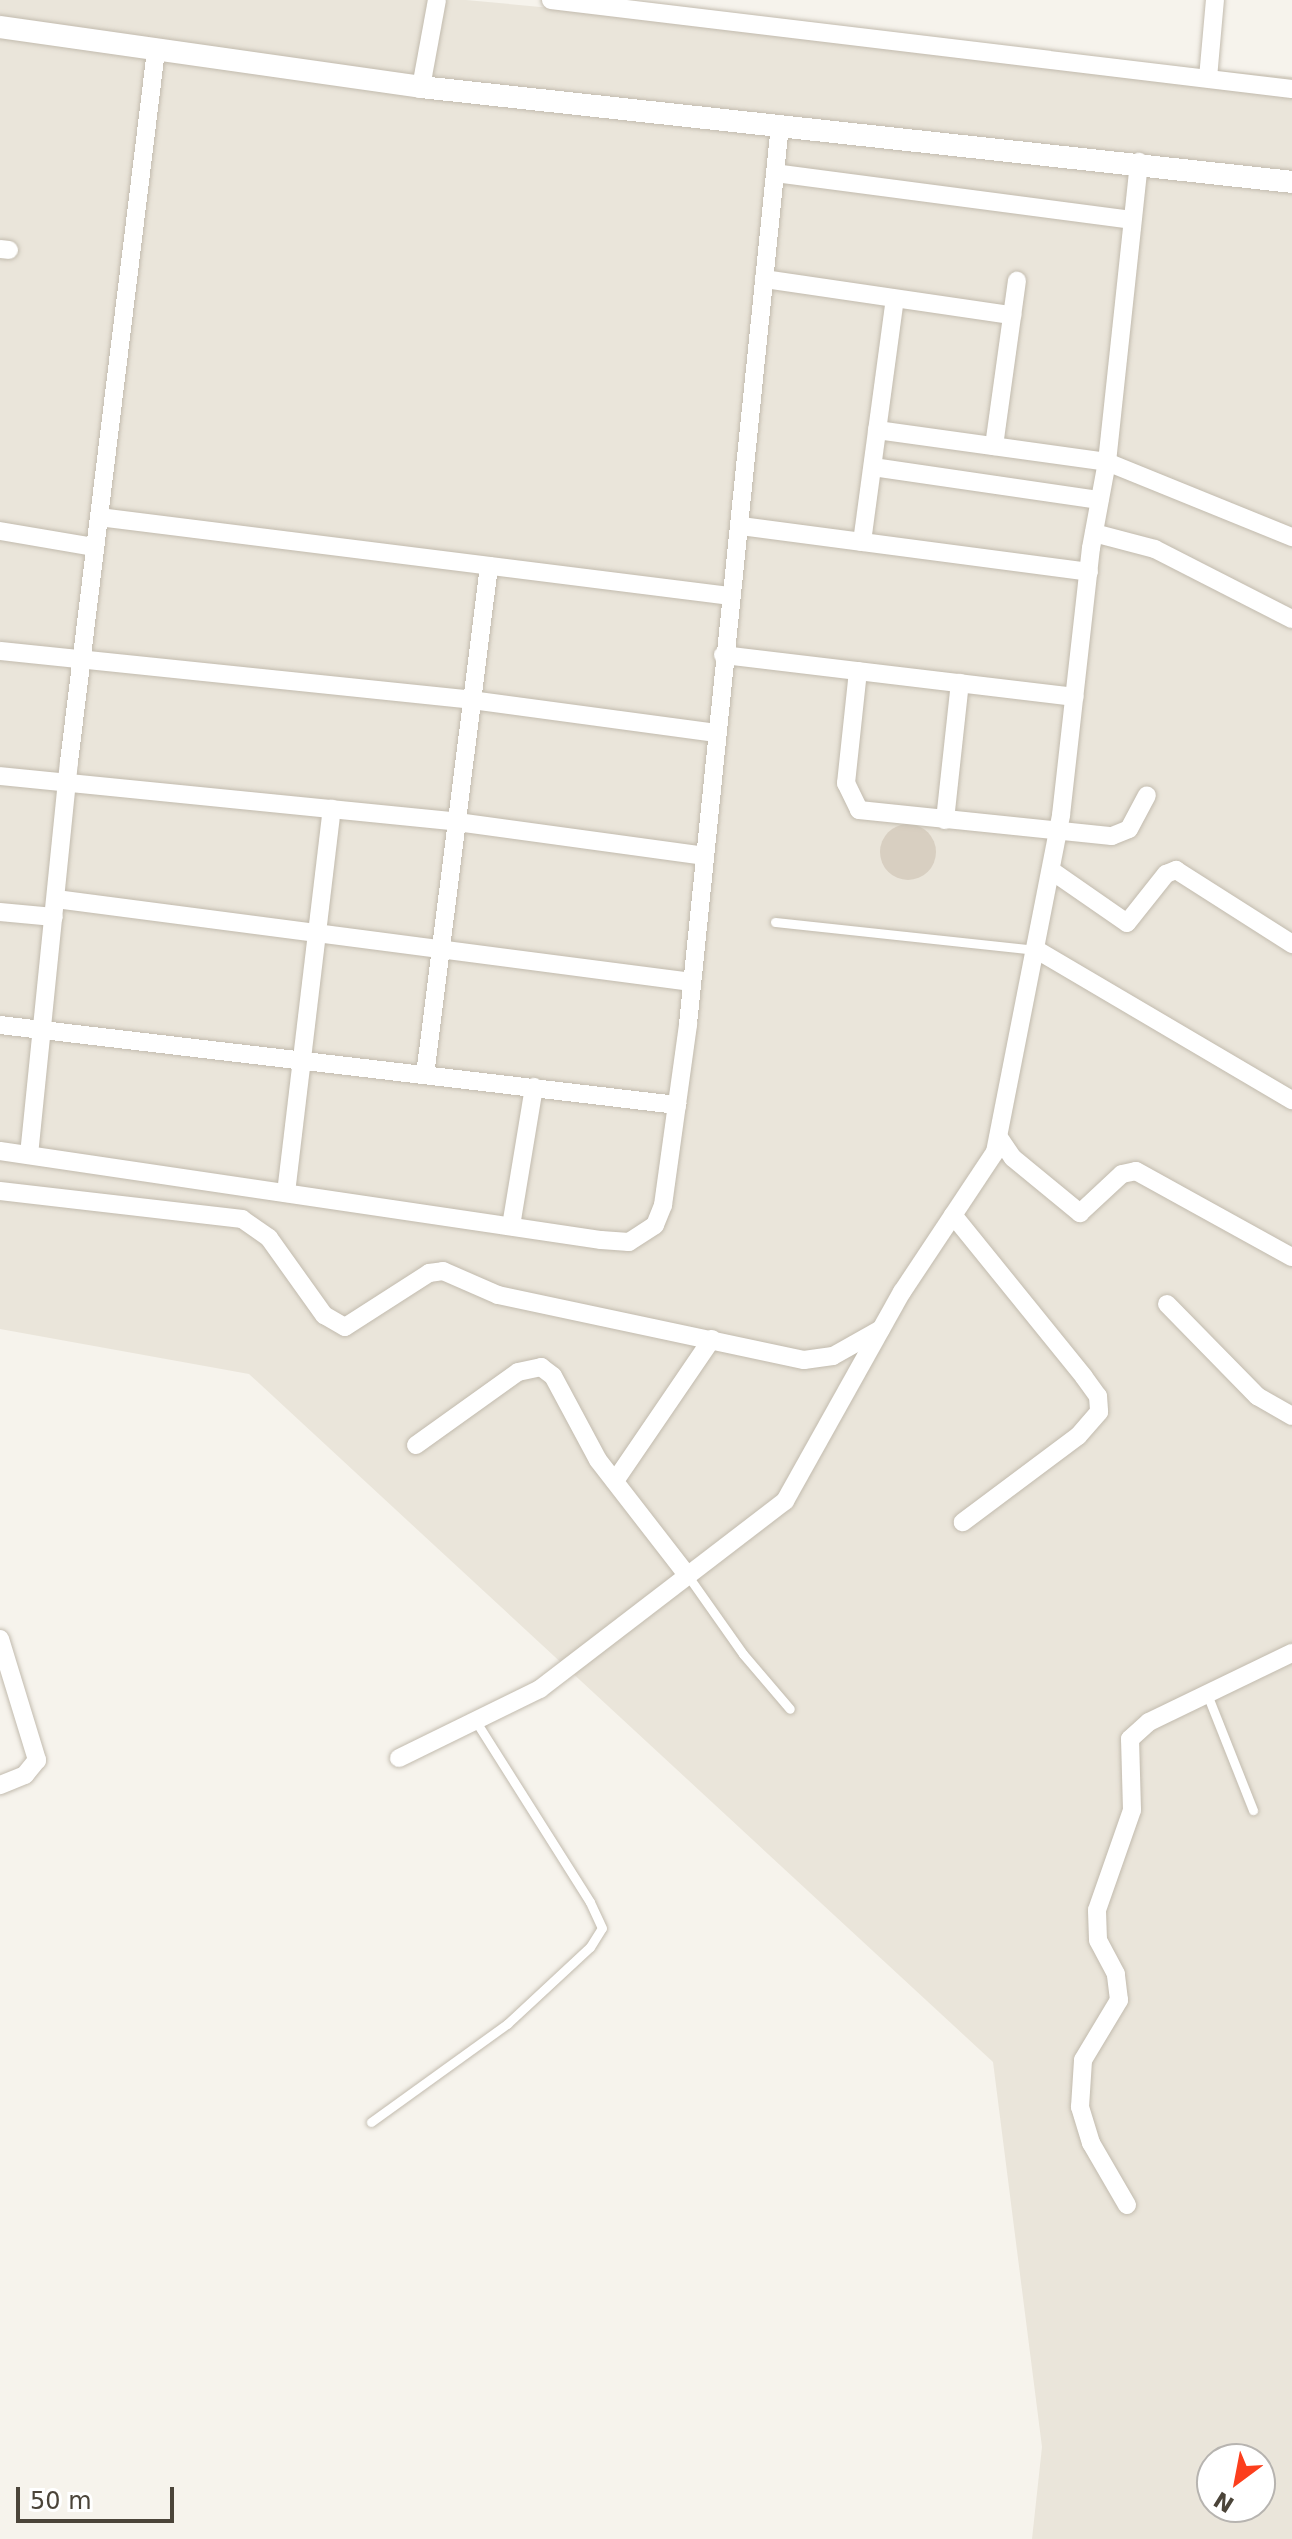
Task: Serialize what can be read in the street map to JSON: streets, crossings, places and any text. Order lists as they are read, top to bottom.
{
  "scale_bar": "50 m",
  "north": "bottom left"
}
